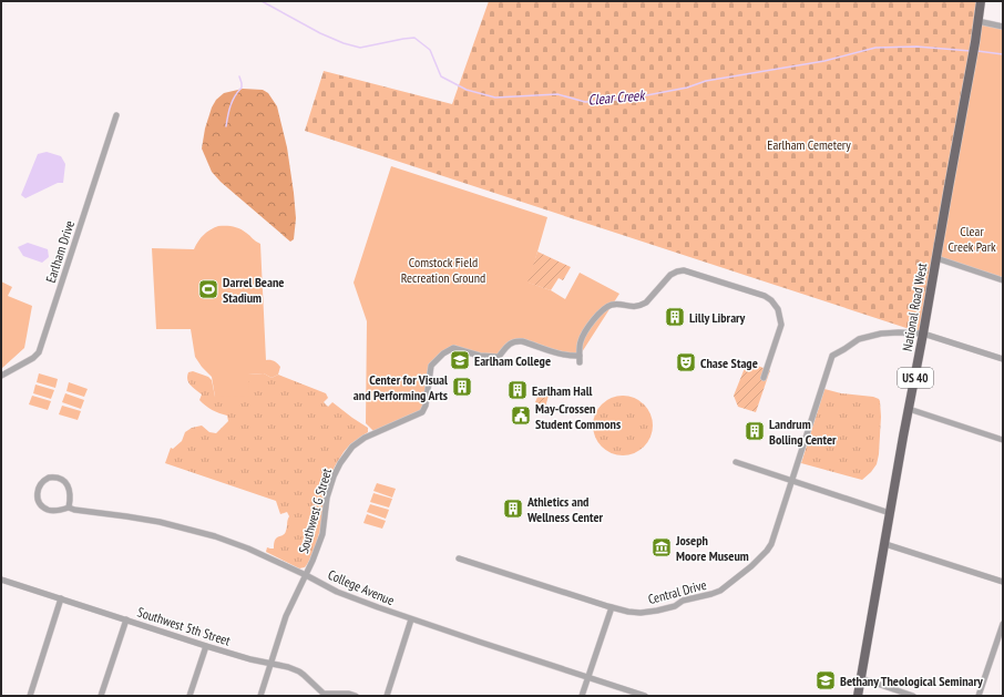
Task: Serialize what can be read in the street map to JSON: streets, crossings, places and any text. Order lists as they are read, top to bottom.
{
  "streets": {
    "main road": ["National Road West", "US 40"],
    "street": [
      "Earlham Drive",
      "Southwest G Street",
      "College Avenue",
      "Central Drive",
      "Southwest 5th Street"
    ]
  },
  "crossings": [
    ["National Road West", "Central Drive"],
    ["Southwest G Street", "College Avenue"],
    ["Southwest G Street", "Southwest 5th Street"]
  ],
  "water": ["Clear Creek"],
  "parks": ["Earlham Cemetery", "Clear Creek Park", "Comstock Field Recreation Ground"],
  "places": {
    "sports": ["Darrel Beane Stadium"],
    "building": [
      "Lilly Library",
      "Center for Visual and Performing Arts",
      "Earlham Hall",
      "Landrum Bolling Center",
      "Athletics and Wellness Center"
    ],
    "school or university": ["Earlham College", "Bethany Theological Seminary"],
    "theatre": ["Chase Stage"],
    "public building": ["May-Crossen Student Commons"],
    "museum": ["Joseph Moore Museum"]
  }
}
